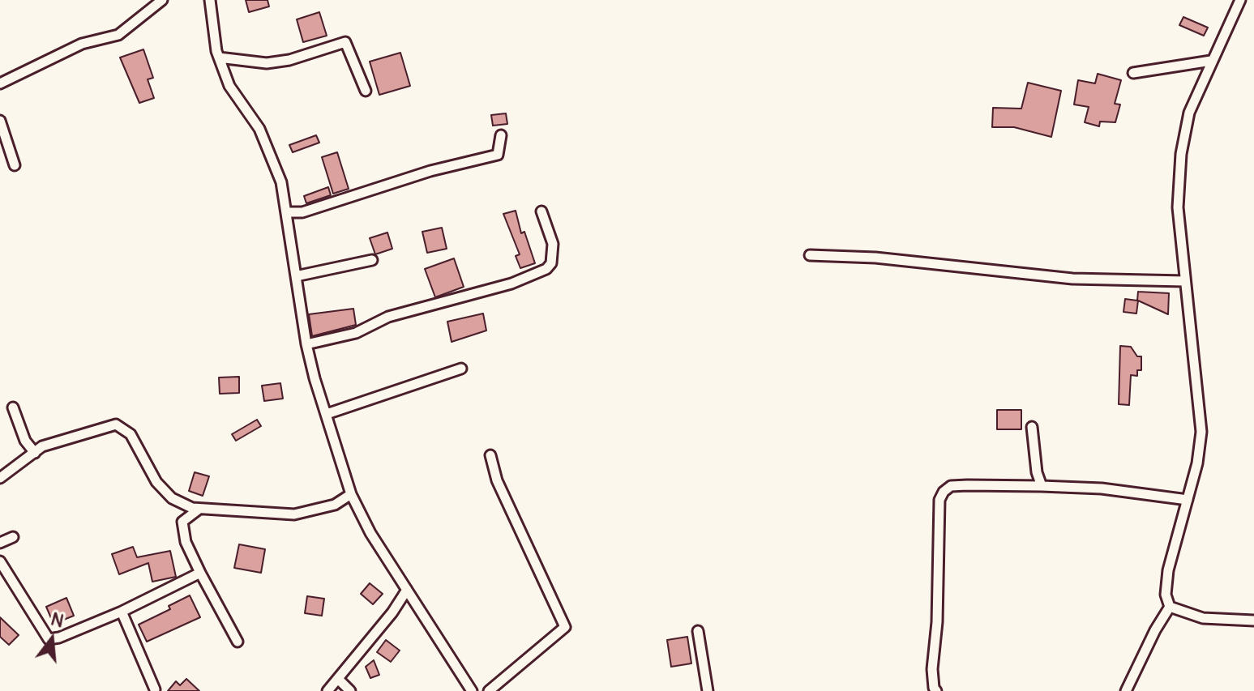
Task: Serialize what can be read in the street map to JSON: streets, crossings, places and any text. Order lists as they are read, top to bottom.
{
  "north": "top"
}
